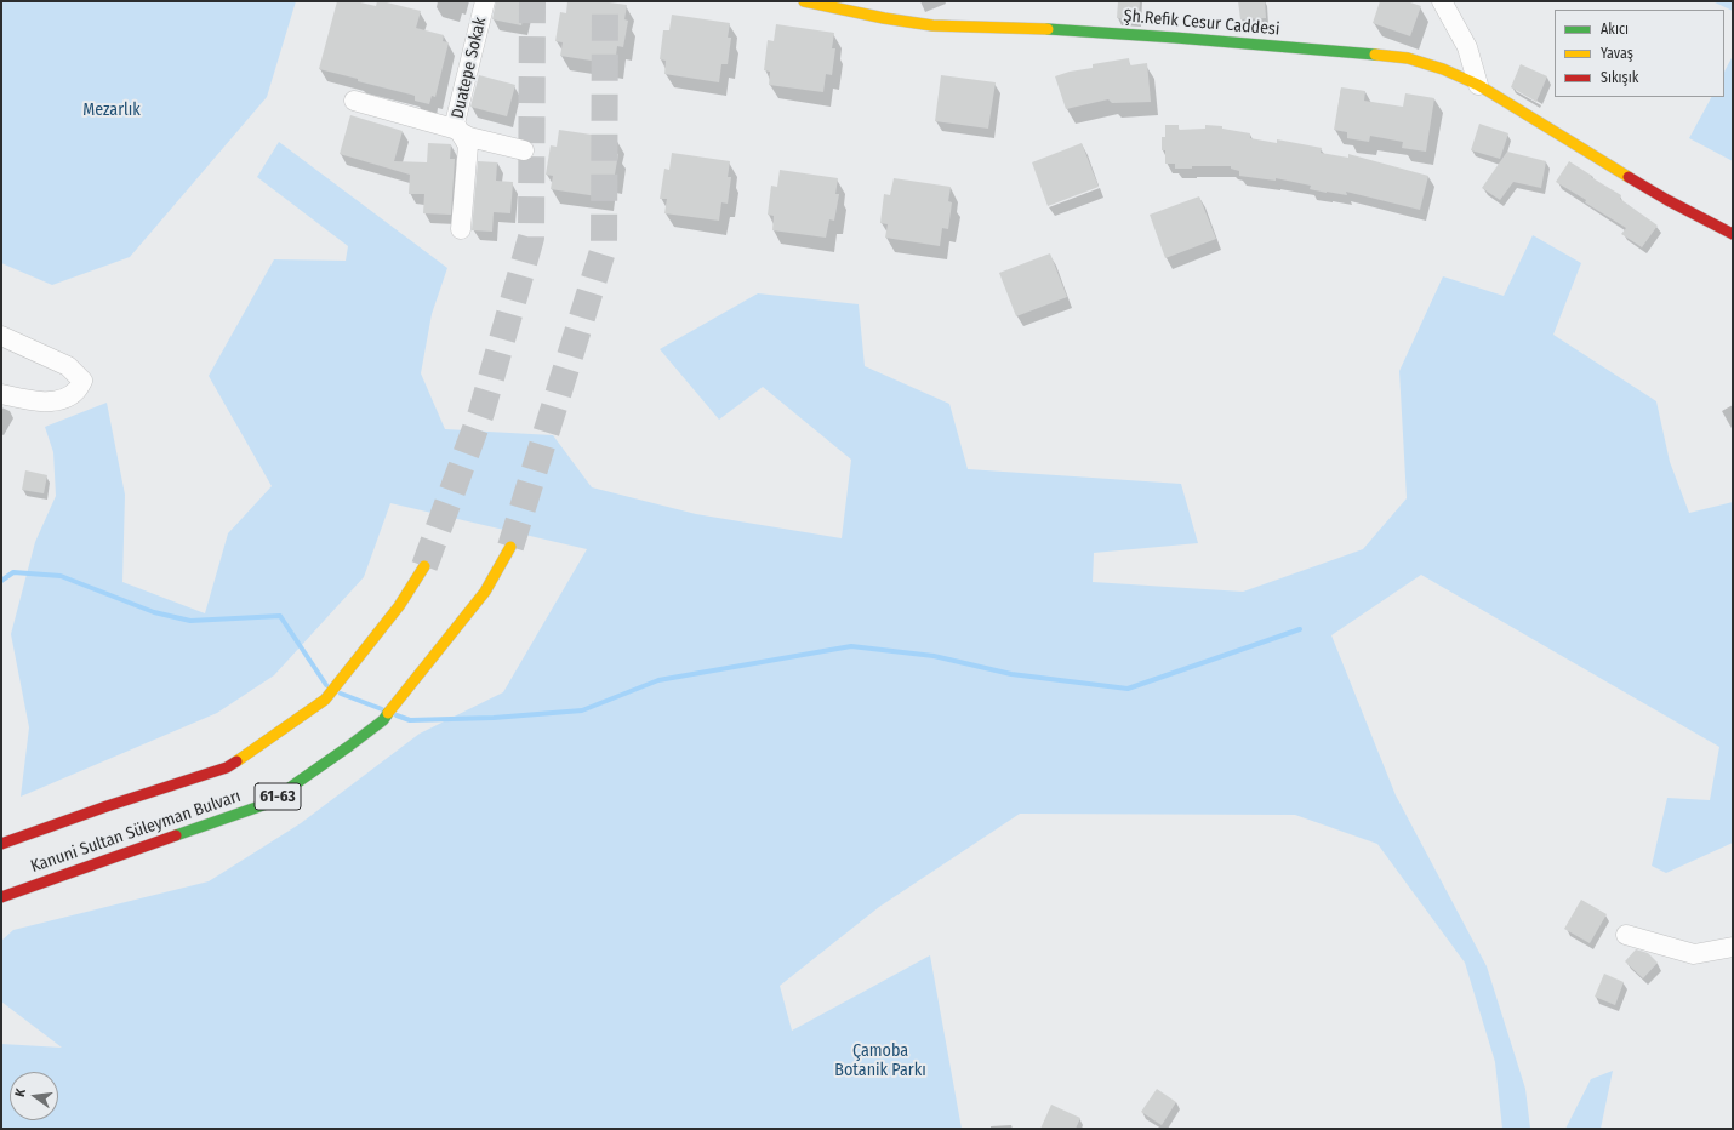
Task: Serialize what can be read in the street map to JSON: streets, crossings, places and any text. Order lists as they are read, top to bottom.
{
  "streets": {
    "main road": ["Şh.Refik Cesur Caddesi", "61-63", "Kanuni Sultan Süleyman Bulvarı"],
    "street": ["Duatepe Sokak"]
  },
  "parks": ["Mezarlık", "Çamoba Botanik Parkı"],
  "legend": ["Akıcı", "Yavaş", "Sıkışık"],
  "north": "left"
}
